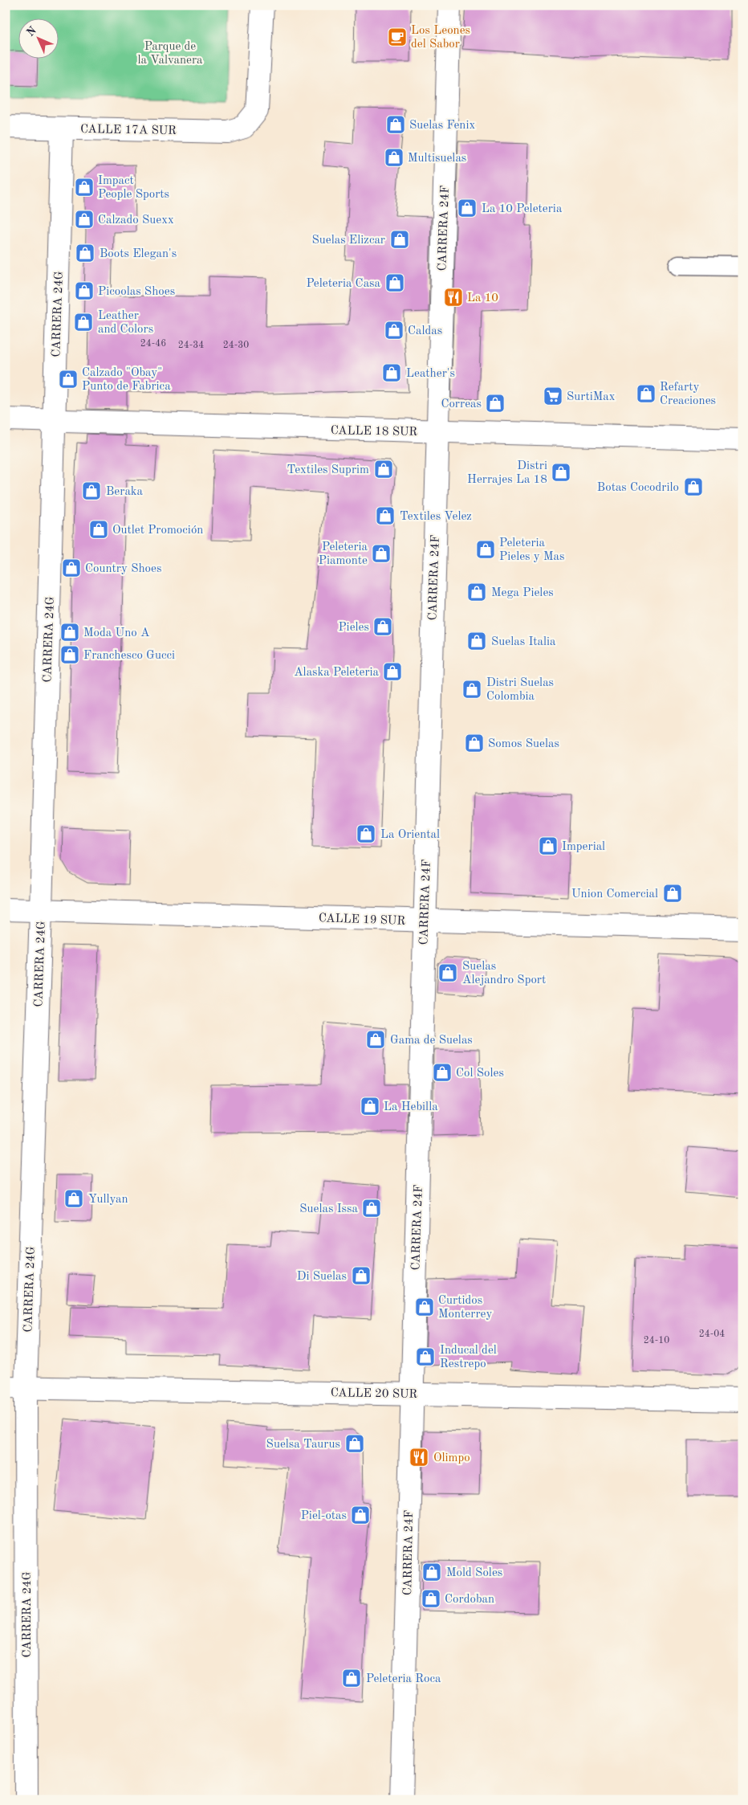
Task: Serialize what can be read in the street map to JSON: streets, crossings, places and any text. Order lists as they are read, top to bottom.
{
  "streets": {
    "street": [
      "CALLE 17A SUR",
      "CARRERA 24F",
      "CARRERA 24G",
      "CALLE 18 SUR",
      "CALLE 19 SUR",
      "CALLE 20 SUR"
    ]
  },
  "crossings": [
    ["CALLE 17A SUR", "CARRERA 24G"],
    ["CARRERA 24F", "CALLE 18 SUR"],
    ["CARRERA 24F", "CALLE 19 SUR"],
    ["CARRERA 24F", "CALLE 20 SUR"],
    ["CARRERA 24G", "CALLE 18 SUR"],
    ["CARRERA 24G", "CALLE 19 SUR"],
    ["CARRERA 24G", "CALLE 20 SUR"]
  ],
  "parks": ["Parque de la Valvanera"],
  "places": {
    "cafe": ["Los Leones del Sabor"],
    "shop": [
      "Suelas Fenix",
      "Multisuelas",
      "Impact People Sports",
      "La 10 Peleteria",
      "Calzado Suexx",
      "Suelas Elizcar",
      "Boots Elegan's",
      "Peleteria Casa",
      "Picoolas Shoes",
      "Leather and Colors",
      "Caldas",
      "Leather's",
      "Calzado \"Obay\" Punto de Fabrica",
      "Refarty Creaciones",
      "Correas",
      "Textiles Suprim",
      "Distri Herrajes La 18",
      "Botas Cocodrilo",
      "Beraka",
      "Textiles Velez",
      "Outlet Promoción",
      "Peleteria Pieles y Mas",
      "Peleteria Piamonte",
      "Country Shoes",
      "Mega Pieles",
      "Pieles",
      "Moda Uno A",
      "Suelas Italia",
      "Franchesco Gucci",
      "Alaska Peleteria",
      "Distri Suelas Colombia",
      "Somos Suelas",
      "La Oriental",
      "Imperial",
      "Union Comercial",
      "Suelas Alejandro Sport",
      "Gama de Suelas",
      "Col Soles",
      "La Hebilla",
      "Yullyan",
      "Suelas Issa",
      "Di Suelas",
      "Curtidos Monterrey",
      "Inducal del Restrepo",
      "Suelsa Taurus",
      "Piel-otas",
      "Mold Soles",
      "Cordoban",
      "Peleteria Roca"
    ],
    "restaurant": ["La 10", "Olimpo"],
    "supermarket": ["SurtiMax"]
  },
  "house_numbers": [
    "24-46",
    "24-34",
    "24-30",
    "24-04",
    "24-10"
  ],
  "north": "top left"
}
